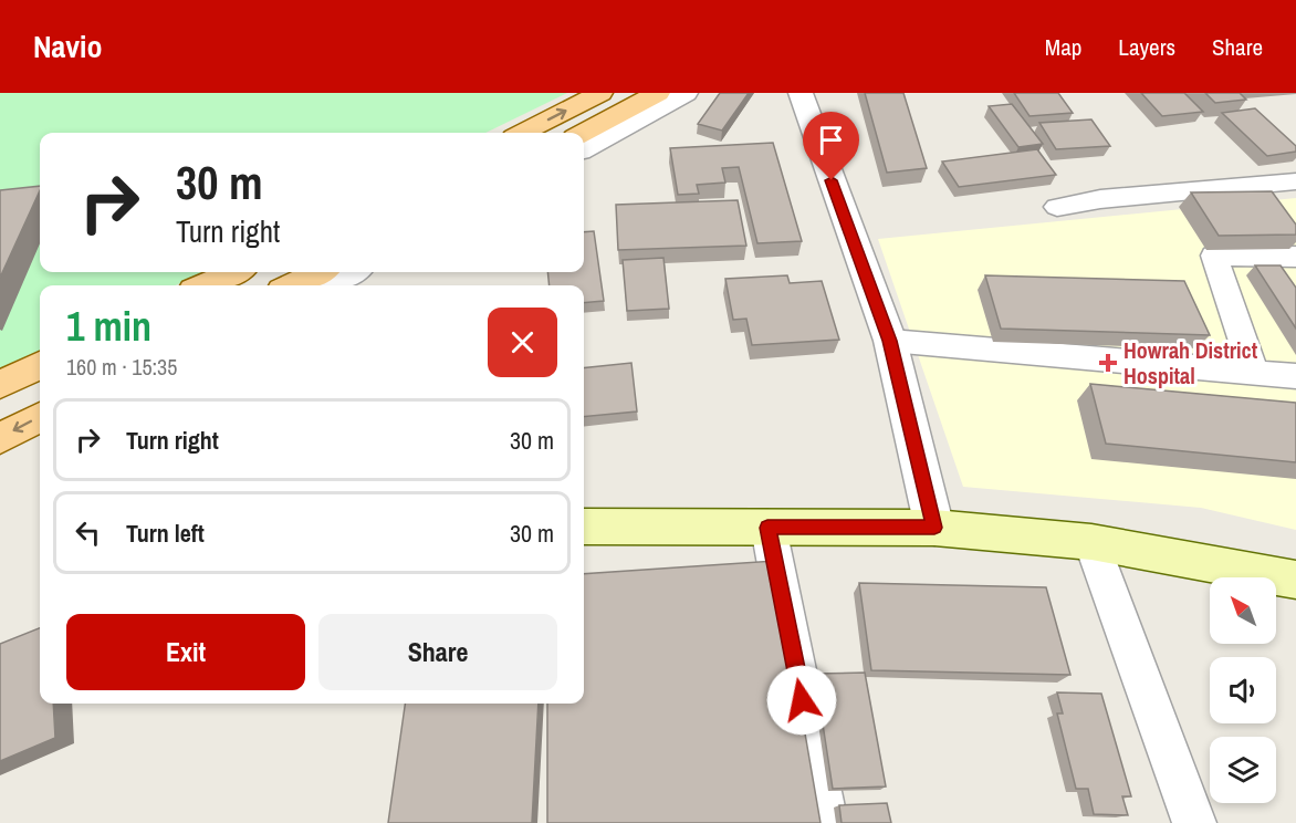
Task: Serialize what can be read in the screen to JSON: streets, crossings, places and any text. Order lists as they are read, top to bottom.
{
  "places": {
    "health": ["Howrah District Hospital"]
  },
  "north": "top left",
  "page": {
    "header": "Navio",
    "nav": ["Map", "Layers", "Share"],
    "turn": ["30 m", "Turn right"],
    "heading": ["1 min", "160 m · 15:35"],
    "list": [
      {
        "name": "Turn right",
        "value": "30 m"
      },
      {
        "name": "Turn left",
        "value": "30 m"
      }
    ],
    "buttons": ["Exit", "Share"]
  }
}
